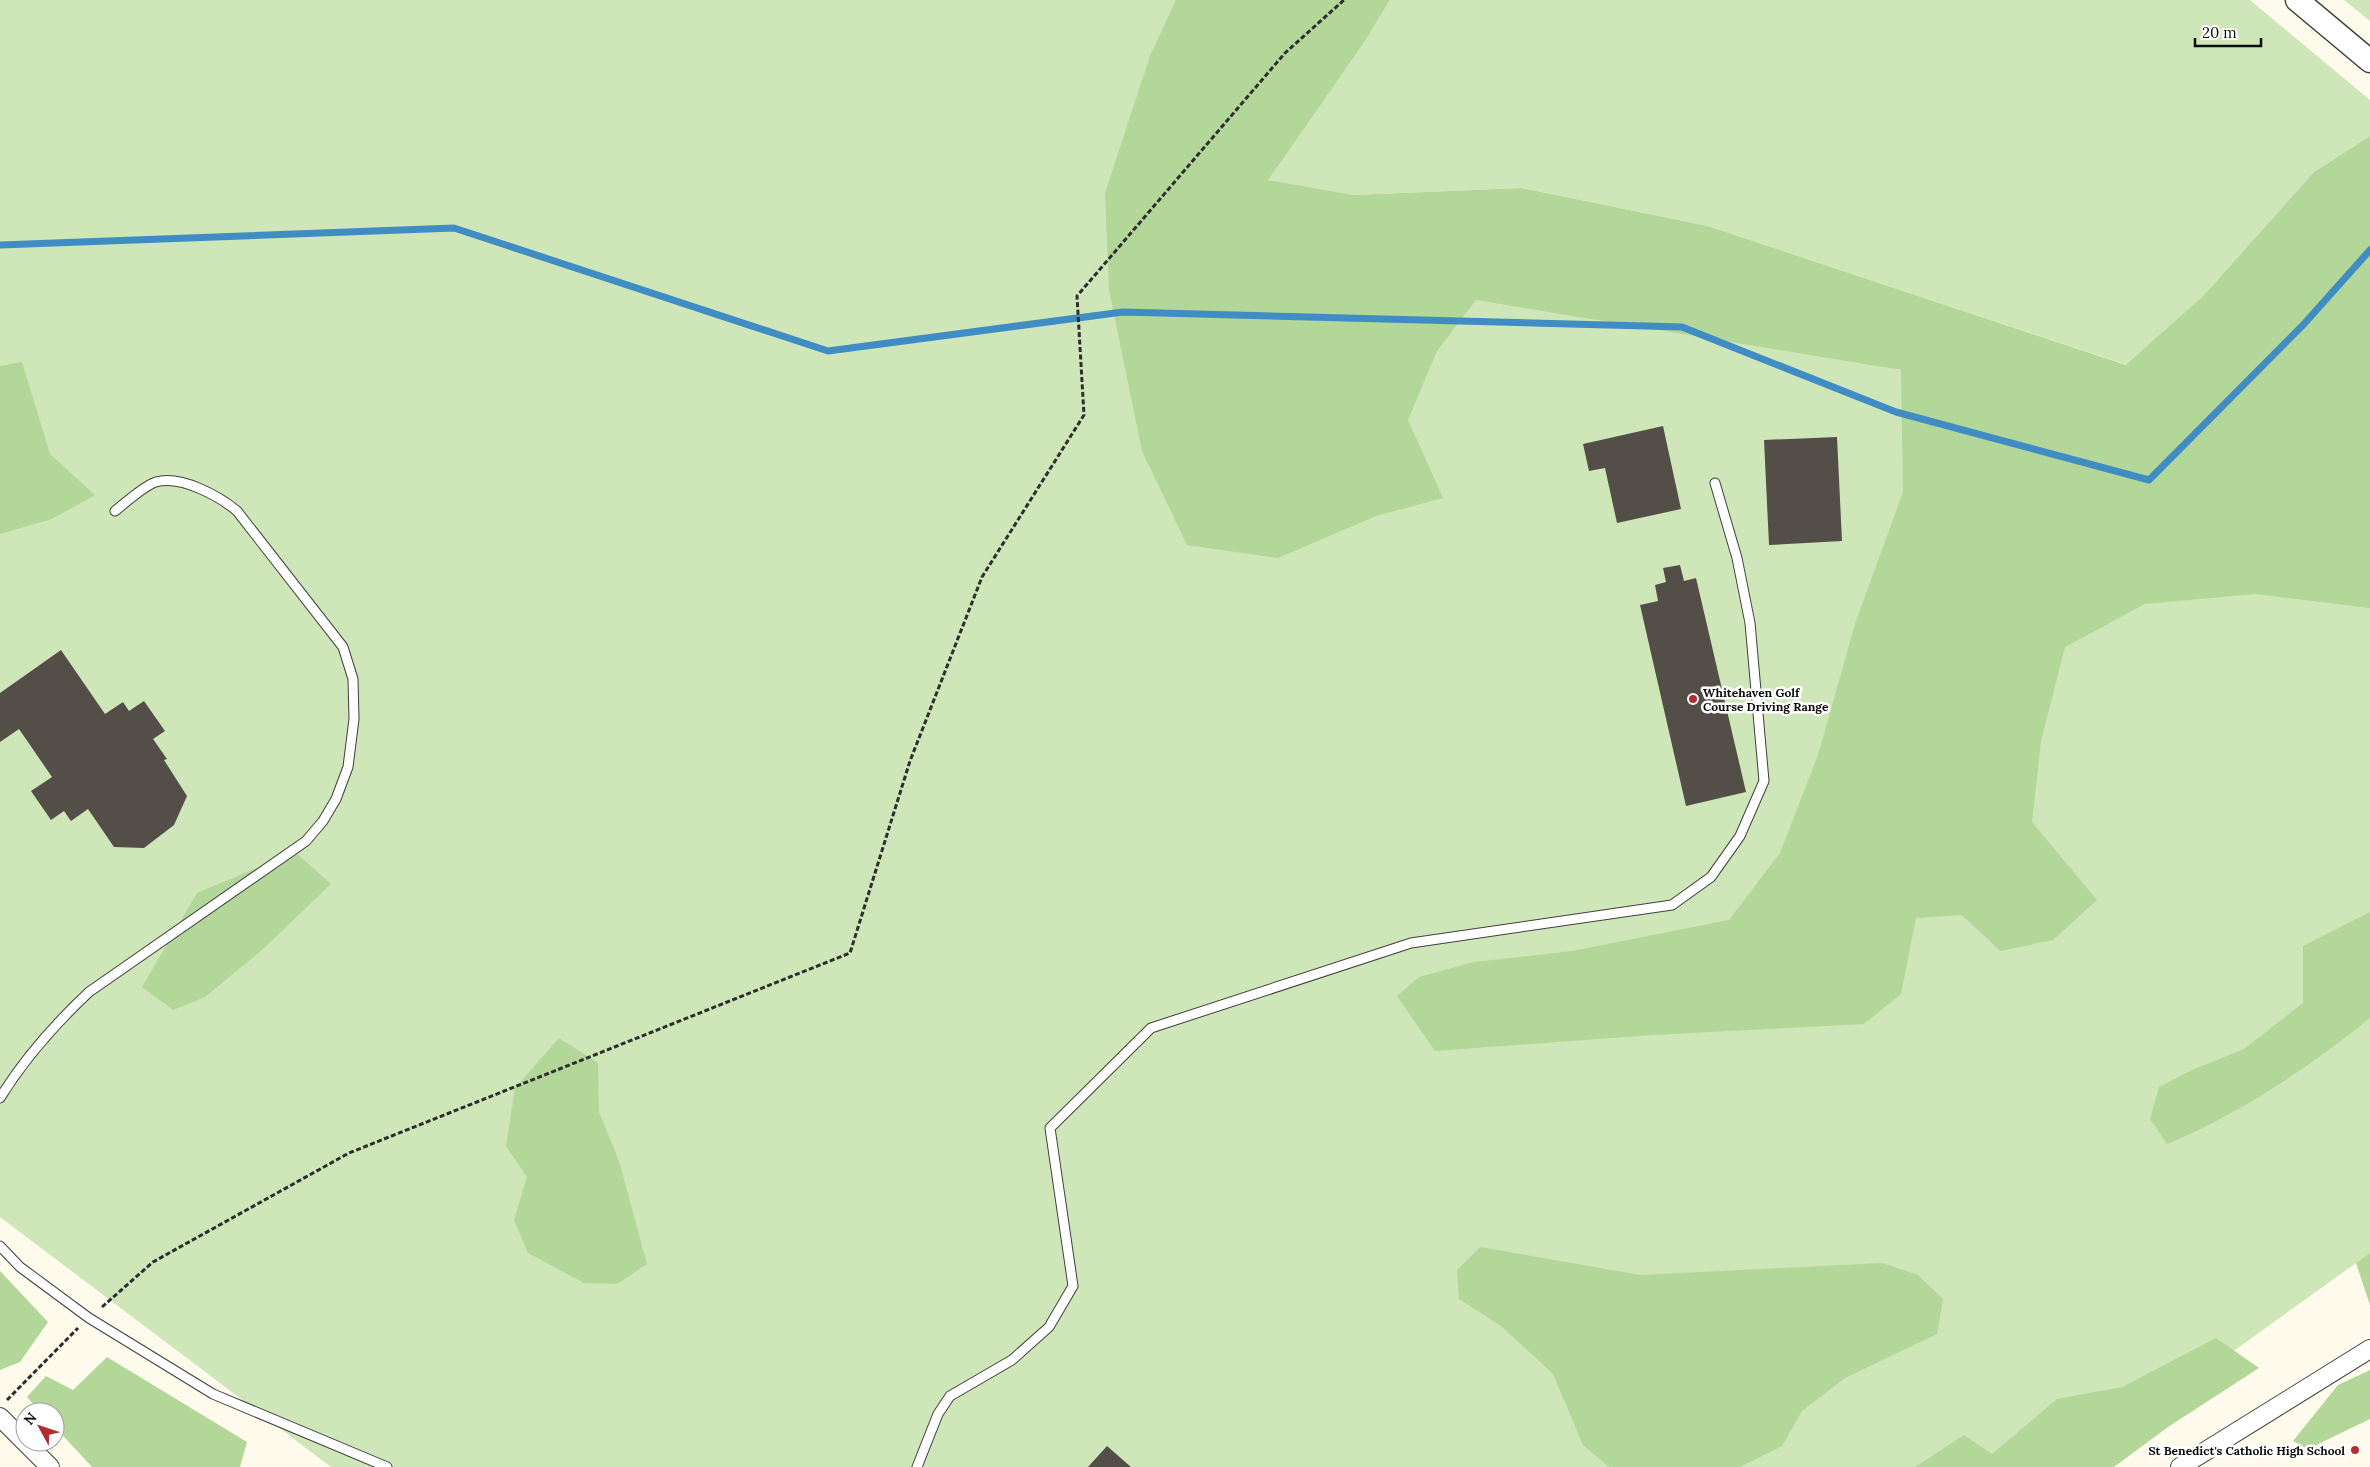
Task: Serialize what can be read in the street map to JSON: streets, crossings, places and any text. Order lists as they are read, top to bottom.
{
  "places": ["Whitehaven Golf Course Driving Range", "St Benedict's Catholic High School"],
  "scale_bar": "20 m",
  "north": "top left"
}
